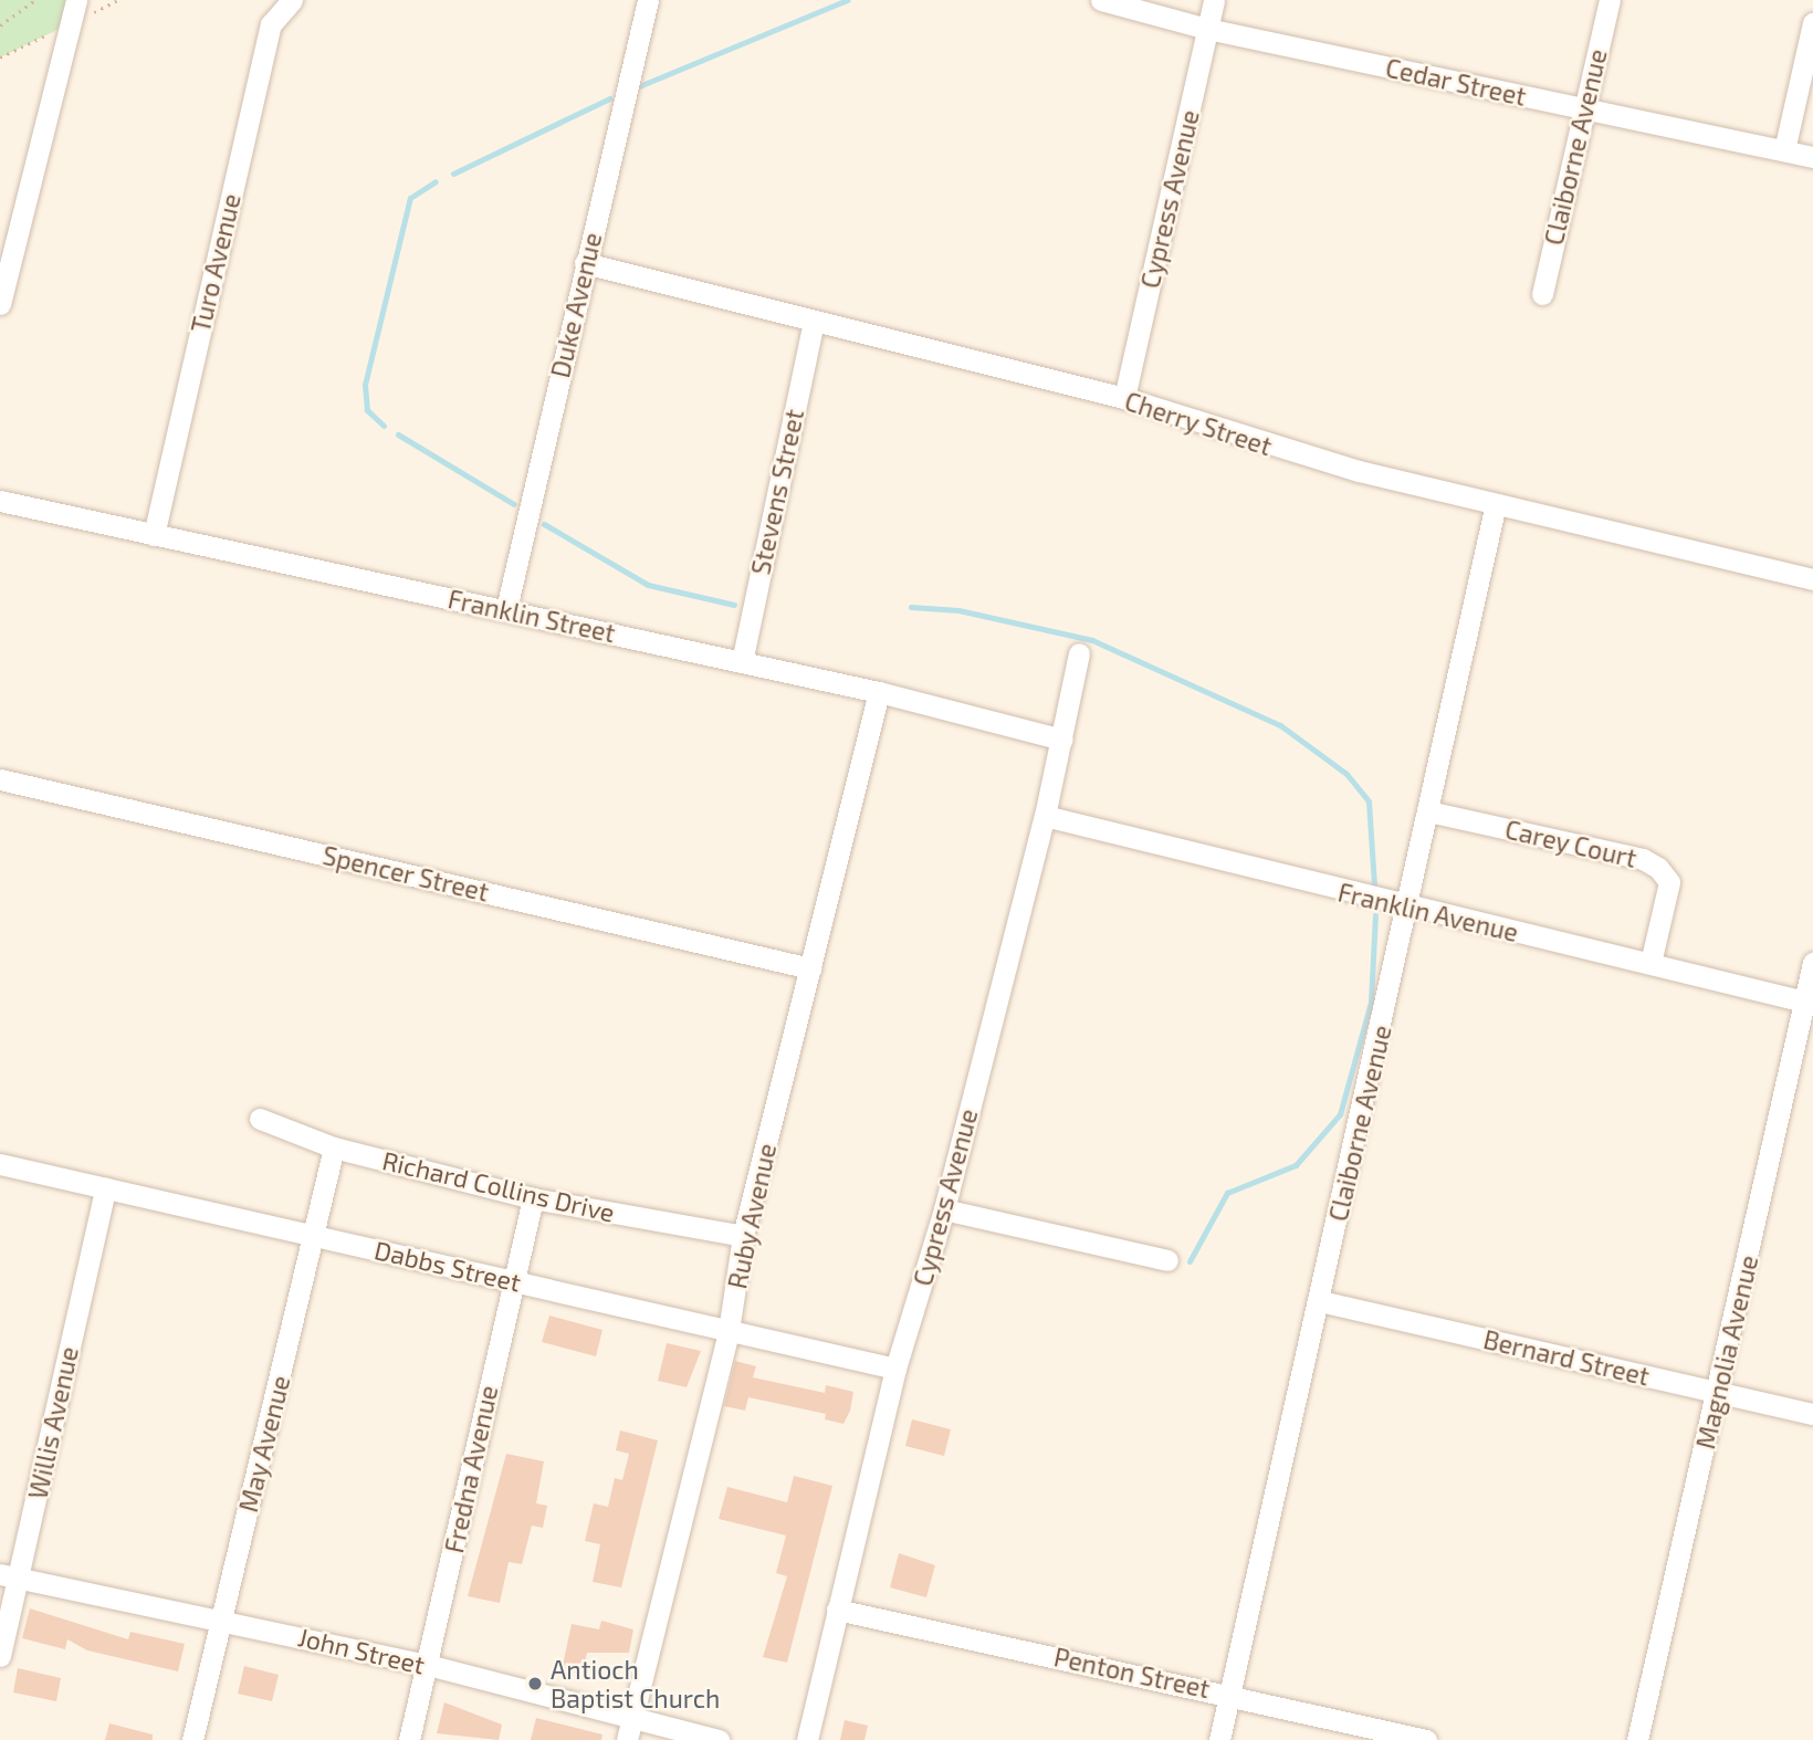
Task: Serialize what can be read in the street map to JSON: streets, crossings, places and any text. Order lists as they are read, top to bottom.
{
  "streets": {
    "street": [
      "Cedar Street",
      "Claiborne Avenue",
      "Cypress Avenue",
      "Turo Avenue",
      "Duke Avenue",
      "Cherry Street",
      "Stevens Street",
      "Franklin Street",
      "Carey Court",
      "Spencer Street",
      "Franklin Avenue",
      "Richard Collins Drive",
      "Ruby Avenue",
      "Dabbs Street",
      "Magnolia Avenue",
      "Bernard Street",
      "Willis Avenue",
      "May Avenue",
      "Fredna Avenue",
      "John Street",
      "Penton Street"
    ]
  },
  "crossings": [
    ["Cedar Street", "Claiborne Avenue"],
    ["Cedar Street", "Cypress Avenue"],
    ["Claiborne Avenue", "Cherry Street"],
    ["Claiborne Avenue", "Carey Court"],
    ["Claiborne Avenue", "Franklin Avenue"],
    ["Claiborne Avenue", "Bernard Street"],
    ["Claiborne Avenue", "Penton Street"],
    ["Cypress Avenue", "Cherry Street"],
    ["Cypress Avenue", "Franklin Street"],
    ["Cypress Avenue", "Franklin Avenue"],
    ["Cypress Avenue", "Dabbs Street"],
    ["Cypress Avenue", "Penton Street"],
    ["Turo Avenue", "Franklin Street"],
    ["Duke Avenue", "Cherry Street"],
    ["Duke Avenue", "Franklin Street"],
    ["Cherry Street", "Stevens Street"],
    ["Stevens Street", "Franklin Street"],
    ["Franklin Street", "Ruby Avenue"],
    ["Carey Court", "Franklin Avenue"],
    ["Spencer Street", "Ruby Avenue"],
    ["Franklin Avenue", "Magnolia Avenue"],
    ["Richard Collins Drive", "Ruby Avenue"],
    ["Richard Collins Drive", "May Avenue"],
    ["Richard Collins Drive", "Fredna Avenue"],
    ["Ruby Avenue", "Dabbs Street"],
    ["Ruby Avenue", "John Street"],
    ["Dabbs Street", "Willis Avenue"],
    ["Dabbs Street", "May Avenue"],
    ["Dabbs Street", "Fredna Avenue"],
    ["Magnolia Avenue", "Bernard Street"],
    ["Willis Avenue", "John Street"],
    ["May Avenue", "John Street"],
    ["Fredna Avenue", "John Street"]
  ],
  "places": ["Antioch Baptist Church"]
}
